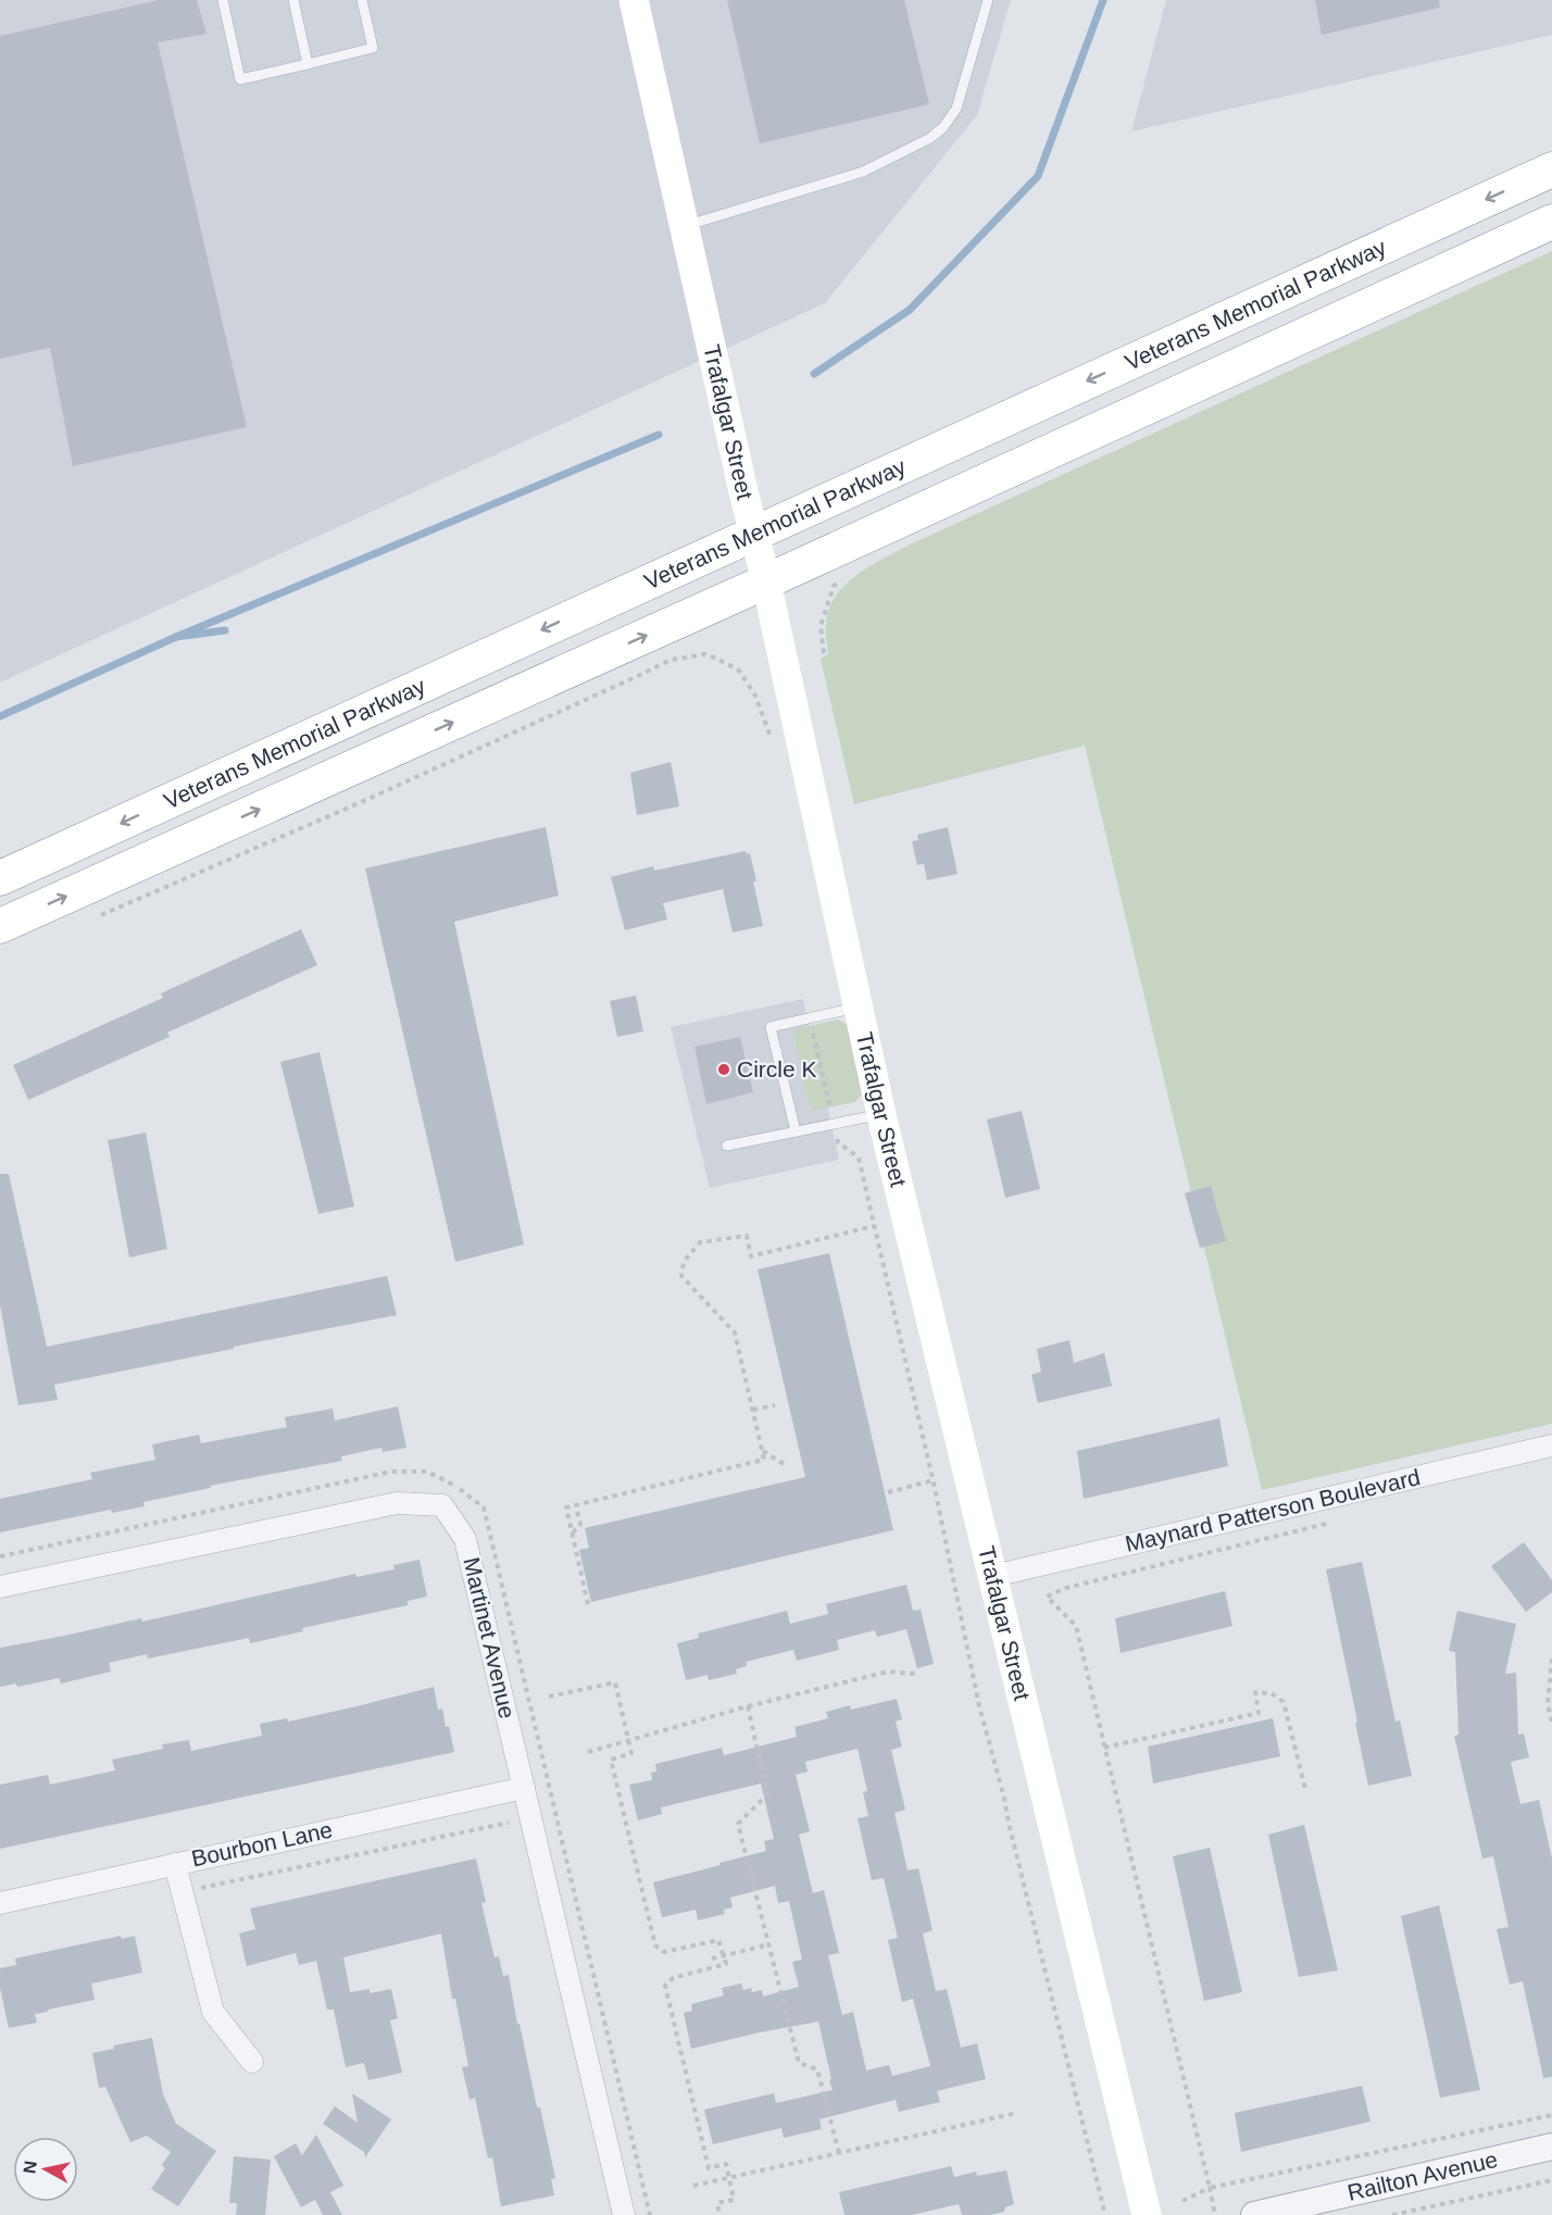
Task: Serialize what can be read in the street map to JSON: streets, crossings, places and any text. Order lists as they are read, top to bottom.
{
  "streets": {
    "highway": ["Veterans Memorial Parkway"],
    "main road": ["Trafalgar Street"],
    "street": [
      "Maynard Patterson Boulevard",
      "Martinet Avenue",
      "Bourbon Lane",
      "Railton Avenue"
    ]
  },
  "crossings": [
    ["Veterans Memorial Parkway", "Trafalgar Street"],
    ["Trafalgar Street", "Maynard Patterson Boulevard"],
    ["Martinet Avenue", "Bourbon Lane"]
  ],
  "places": ["Circle K"],
  "north": "left"
}
